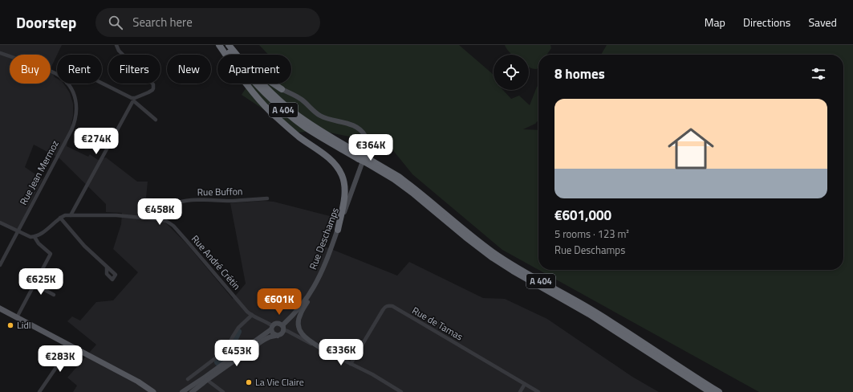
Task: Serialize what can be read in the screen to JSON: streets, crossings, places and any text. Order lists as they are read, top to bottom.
{
  "streets": {
    "highway": ["A 404"],
    "main road": ["Rue Deschamps"],
    "street": [
      "Rue Jean Mermoz",
      "Rue Buffon",
      "Rue André Crétin",
      "Rue de Tamas"
    ]
  },
  "crossings": [
    ["Rue Buffon", "Rue André Crétin"],
    ["Rue Deschamps", "Rue André Crétin"]
  ],
  "places": ["Lidl", "La Vie Claire"],
  "page": {
    "header": "Doorstep",
    "search": "Search here",
    "nav": ["Map", "Directions", "Saved"],
    "chip": [
      "Buy",
      "Rent",
      "Filters",
      "New",
      "Apartment"
    ],
    "heading": "8 homes",
    "list": [
      {
        "name": "€601,000",
        "note": "5 rooms · 123 m² · Rue Deschamps"
      }
    ],
    "price": [
      "€274K",
      "€364K",
      "€458K",
      "€625K",
      "€601K",
      "€336K",
      "€453K",
      "€283K"
    ]
  }
}
